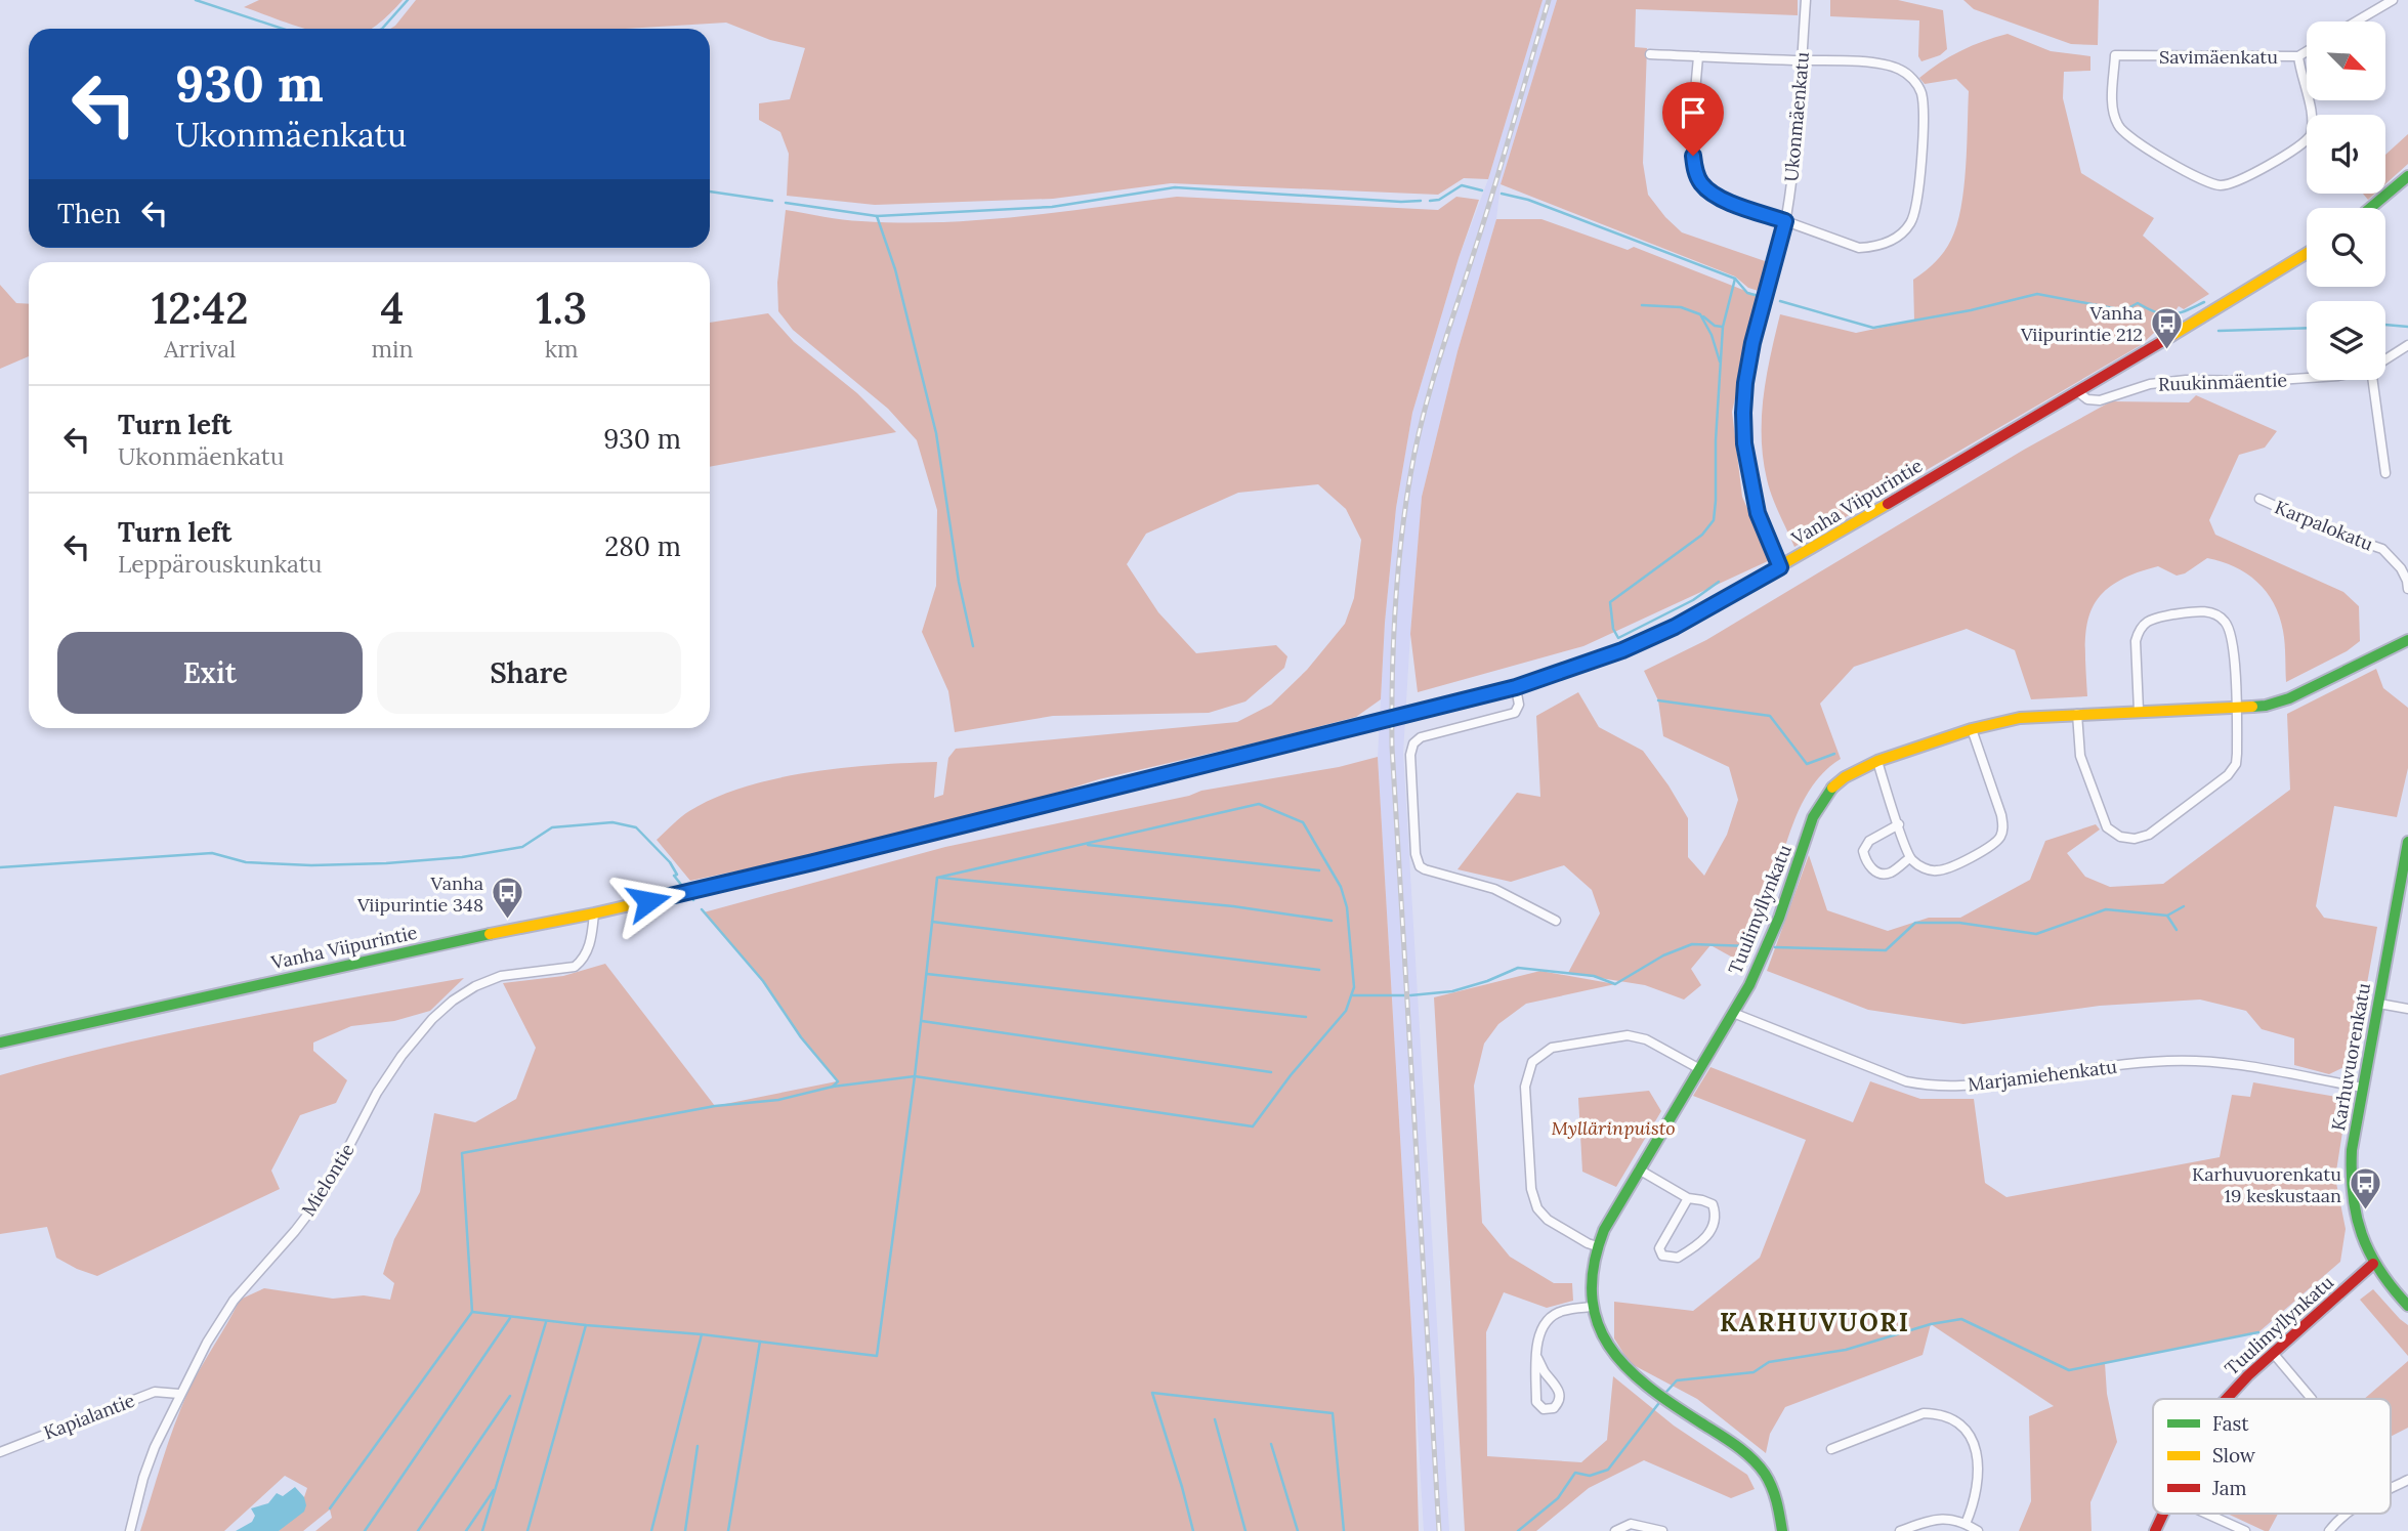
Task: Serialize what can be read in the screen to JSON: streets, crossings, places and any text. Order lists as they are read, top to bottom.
{
  "streets": {
    "street": [
      "Savimäenkatu",
      "Ukonmäenkatu",
      "Ruukinmäentie",
      "Vanha Viipurintie",
      "Karpalokatu",
      "Tuulimyllynkatu",
      "Karhuvuorenkatu",
      "Marjamiehenkatu",
      "Mielontie",
      "Kapialantie"
    ]
  },
  "crossings": [
    ["Ukonmäenkatu", "Vanha Viipurintie"],
    ["Ruukinmäentie", "Vanha Viipurintie"],
    ["Vanha Viipurintie", "Mielontie"],
    ["Tuulimyllynkatu", "Karhuvuorenkatu"],
    ["Tuulimyllynkatu", "Marjamiehenkatu"],
    ["Karhuvuorenkatu", "Marjamiehenkatu"],
    ["Mielontie", "Kapialantie"]
  ],
  "districts": ["KARHUVUORI"],
  "parks": ["Myllärinpuisto"],
  "places": {
    "bus stop": ["Vanha Viipurintie 212", "Vanha Viipurintie 348", "Karhuvuorenkatu 19 keskustaan"]
  },
  "legend": ["Fast", "Slow", "Jam"],
  "north": "bottom right",
  "page": {
    "turn": ["930 m", "Ukonmäenkatu"],
    "then": "Then",
    "eta": [
      "12:42",
      "Arrival",
      "4",
      "min",
      "1.3",
      "km"
    ],
    "list": [
      {
        "name": "Turn left",
        "note": "Ukonmäenkatu",
        "value": "930 m"
      },
      {
        "name": "Turn left",
        "note": "Leppärouskunkatu",
        "value": "280 m"
      }
    ],
    "buttons": ["Exit", "Share"]
  }
}
